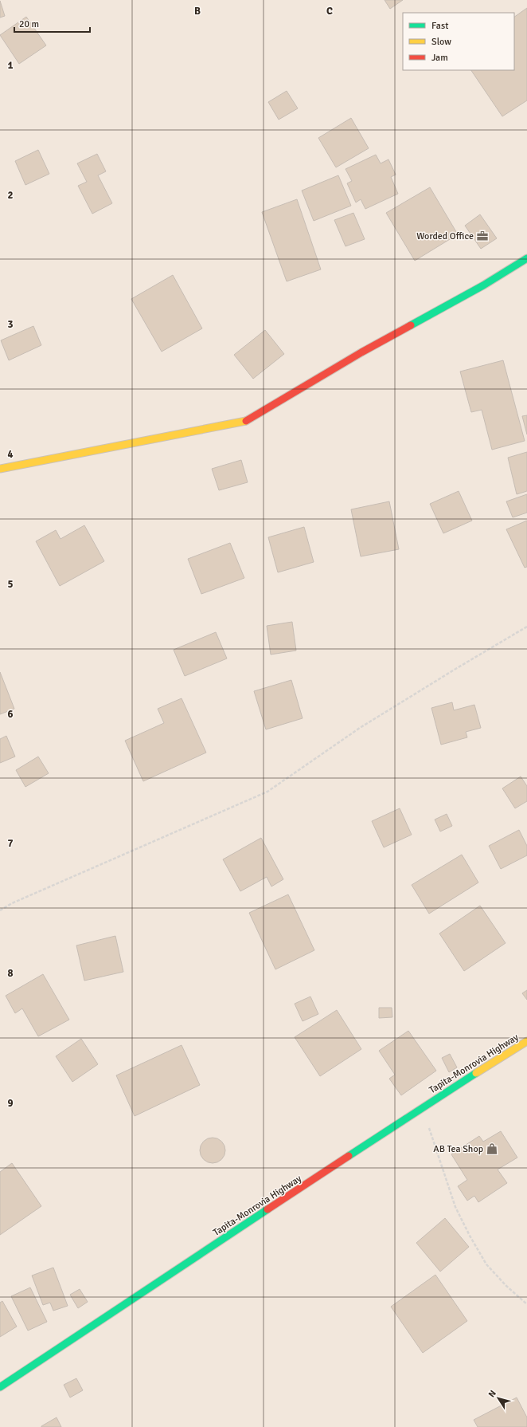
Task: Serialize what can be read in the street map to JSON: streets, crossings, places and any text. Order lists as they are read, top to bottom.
{
  "streets": {
    "main road": ["Tapita-Monrovia Highway"]
  },
  "places": {
    "office": ["Worded Office"],
    "shop": ["AB Tea Shop"]
  },
  "legend": ["Fast", "Slow", "Jam"],
  "scale_bar": "20 m",
  "north": "top left",
  "grid": {
    "columns": ["B", "C"],
    "rows": [
      "1",
      "2",
      "3",
      "4",
      "5",
      "6",
      "7",
      "8",
      "9"
    ]
  }
}
